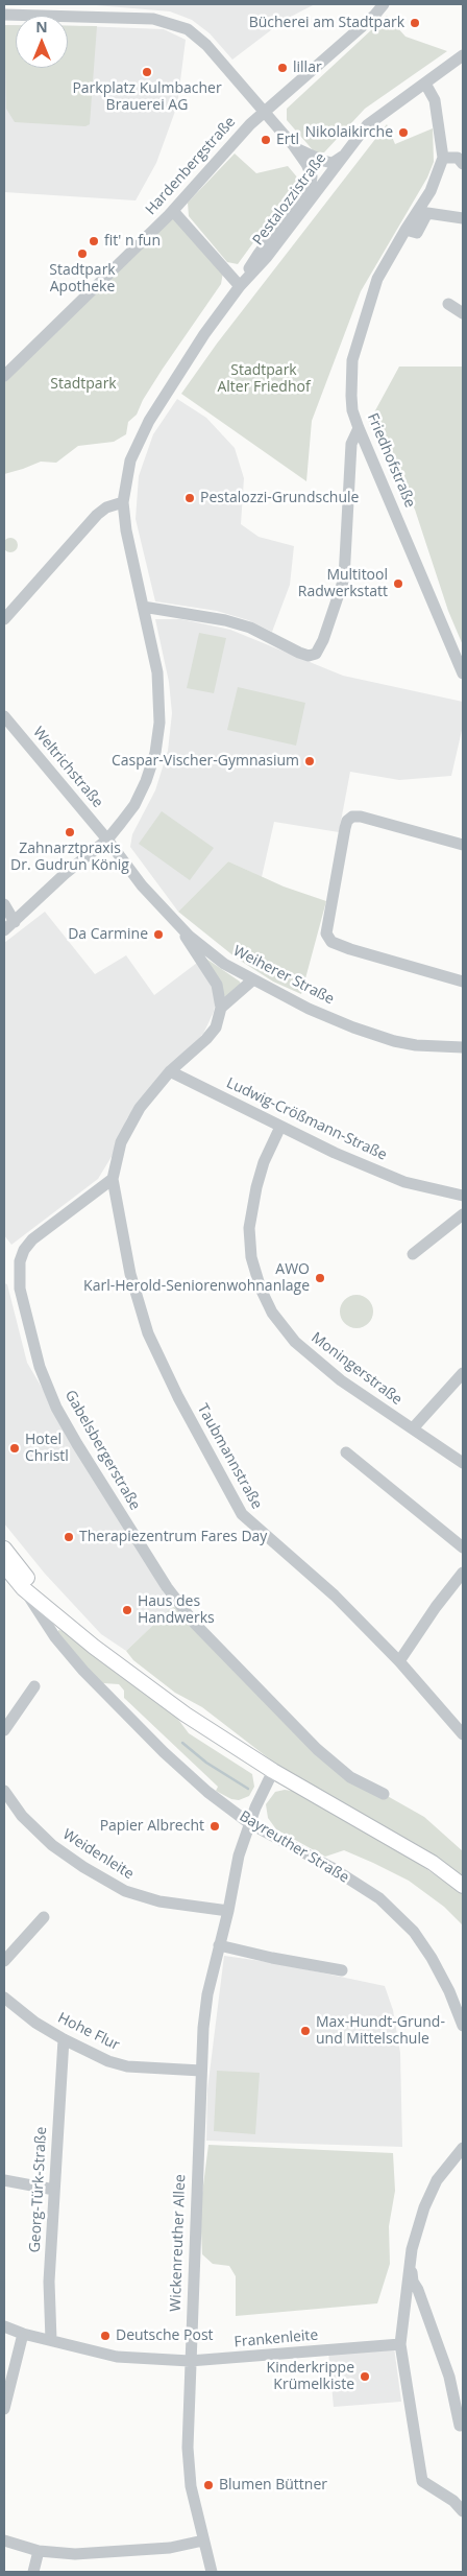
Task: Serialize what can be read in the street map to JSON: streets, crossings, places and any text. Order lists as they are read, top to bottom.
{
  "streets": {
    "main road": ["Bayreuther Straße"],
    "street": [
      "Hardenbergstraße",
      "Pestalozzistraße",
      "Friedhofstraße",
      "Weltrichstraße",
      "Weiherer Straße",
      "Ludwig-Crößmann-Straße",
      "Moningerstraße",
      "Gabelsbergerstraße",
      "Taubmannstraße",
      "Weidenleite",
      "Hohe Flur",
      "Georg-Türk-Straße",
      "Wickenreuther Allee",
      "Frankenleite"
    ]
  },
  "crossings": [
    ["Pestalozzistraße", "Friedhofstraße"],
    ["Pestalozzistraße", "Weltrichstraße"],
    ["Pestalozzistraße", "Weiherer Straße"],
    ["Weltrichstraße", "Weiherer Straße"],
    ["Ludwig-Crößmann-Straße", "Moningerstraße"],
    ["Gabelsbergerstraße", "Taubmannstraße"],
    ["Bayreuther Straße", "Wickenreuther Allee"],
    ["Weidenleite", "Wickenreuther Allee"],
    ["Hohe Flur", "Georg-Türk-Straße"],
    ["Hohe Flur", "Wickenreuther Allee"],
    ["Georg-Türk-Straße", "Frankenleite"],
    ["Wickenreuther Allee", "Frankenleite"]
  ],
  "parks": ["Stadtpark Alter Friedhof", "Stadtpark"],
  "places": [
    "Bücherei am Stadtpark",
    "lillar",
    "Parkplatz Kulmbacher Brauerei AG",
    "Nikolaikirche",
    "Ertl",
    "fit' n fun",
    "Stadtpark Apotheke",
    "Pestalozzi-Grundschule",
    "Multitool Radwerkstatt",
    "Caspar-Vischer-Gymnasium",
    "Zahnarztpraxis Dr. Gudrun König",
    "Da Carmine",
    "AWO Karl-Herold-Seniorenwohnanlage",
    "Hotel Christl",
    "Therapiezentrum Fares Day",
    "Haus des Handwerks",
    "Papier Albrecht",
    "Max-Hundt-Grund- und Mittelschule",
    "Deutsche Post",
    "Kinderkrippe Krümelkiste",
    "Blumen Büttner"
  ],
  "north": "top"
}
